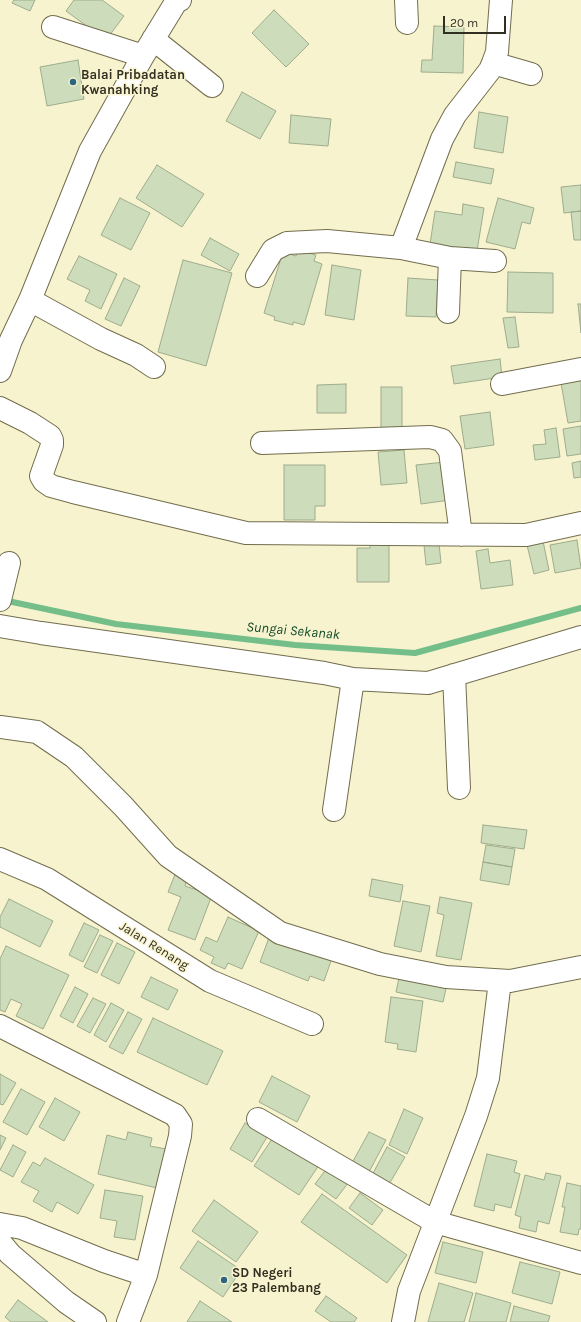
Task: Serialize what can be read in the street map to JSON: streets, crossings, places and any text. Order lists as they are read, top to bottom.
{
  "streets": {
    "street": ["Jalan Renang"]
  },
  "water": ["Sungai Sekanak"],
  "places": ["Balai Pribadatan Kwanahking", "SD Negeri 23 Palembang"],
  "scale_bar": "20 m"
}
